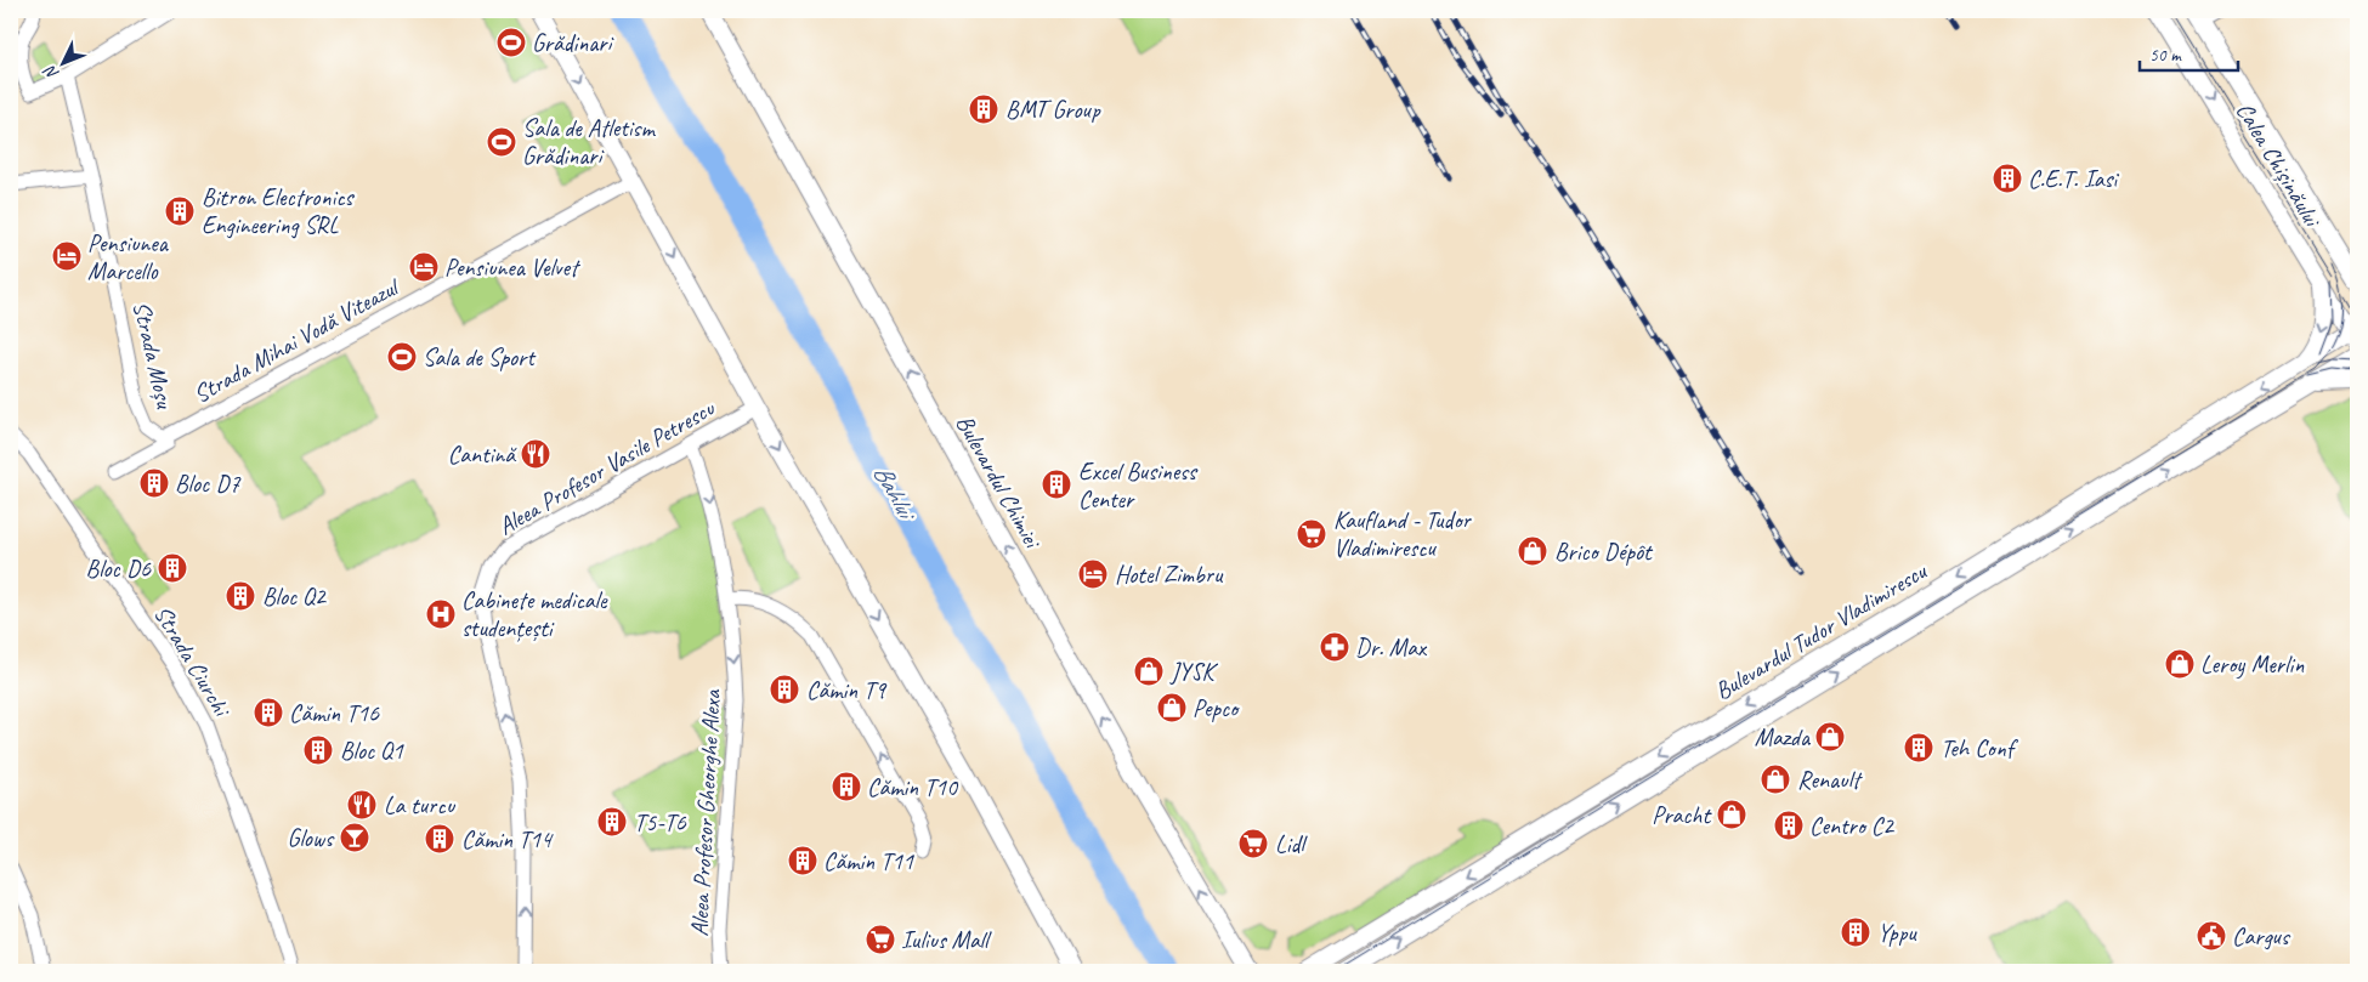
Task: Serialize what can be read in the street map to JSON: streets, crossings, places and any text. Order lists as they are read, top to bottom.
{
  "streets": {
    "main road": ["Calea Chișinăului", "Bulevardul Chimiei", "Bulevardul Tudor Vladimirescu"],
    "street": [
      "Strada Mihai Vodă Viteazul",
      "Strada Moșu",
      "Aleea Profesor Vasile Petrescu",
      "Strada Ciurchi",
      "Aleea Profesor Gheorghe Alexa"
    ]
  },
  "crossings": [
    ["Calea Chișinăului", "Bulevardul Tudor Vladimirescu"],
    ["Strada Mihai Vodă Viteazul", "Strada Moșu"],
    ["Aleea Profesor Vasile Petrescu", "Aleea Profesor Gheorghe Alexa"]
  ],
  "one_way": ["Aleea Profesor Vasile Petrescu", "Aleea Profesor Gheorghe Alexa"],
  "water": ["Bahlui"],
  "places": {
    "sports": ["Grădinari", "Sala de Atletism Grădinari", "Sala de Sport"],
    "building": [
      "BMT Group",
      "C.E.T. Iasi",
      "Bitron Electronics Engineering SRL",
      "Bloc D7",
      "Excel Business Center",
      "Bloc D6",
      "Bloc Q2",
      "Cămin T9",
      "Cămin T16",
      "Teh Conf",
      "Bloc Q1",
      "Cămin T10",
      "T5-T6",
      "Centro C2",
      "Cămin T14",
      "Cămin T11",
      "Yppu"
    ],
    "hotel": ["Pensiunea Marcello", "Pensiunea Velvet", "Hotel Zimbru"],
    "restaurant": ["Cantină", "La turcu"],
    "supermarket": ["Kaufland - Tudor Vladimirescu", "Lidl", "Iulius Mall"],
    "shop": [
      "Brico Dépôt",
      "Leroy Merlin",
      "JYSK",
      "Pepco",
      "Mazda",
      "Renault",
      "Pracht"
    ],
    "hospital": ["Cabinete medicale studențești"],
    "pharmacy": ["Dr. Max"],
    "bar": ["Glows"],
    "public building": ["Cargus"]
  },
  "scale_bar": "50 m",
  "north": "bottom left"
}
